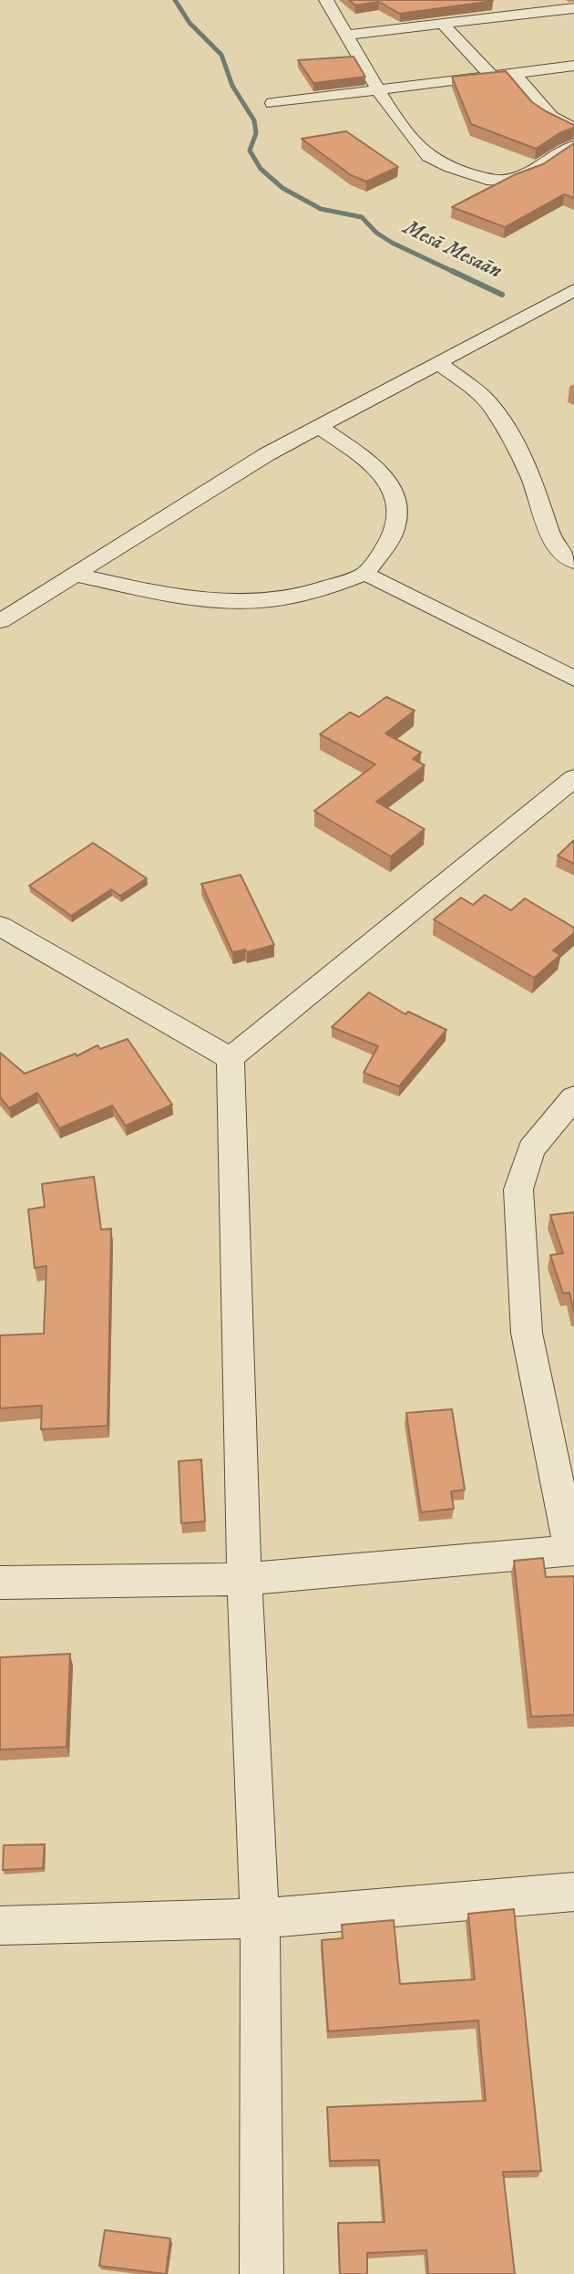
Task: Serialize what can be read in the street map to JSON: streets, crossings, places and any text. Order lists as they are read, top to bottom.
{
  "water": ["Mesā Mesaān"]
}
